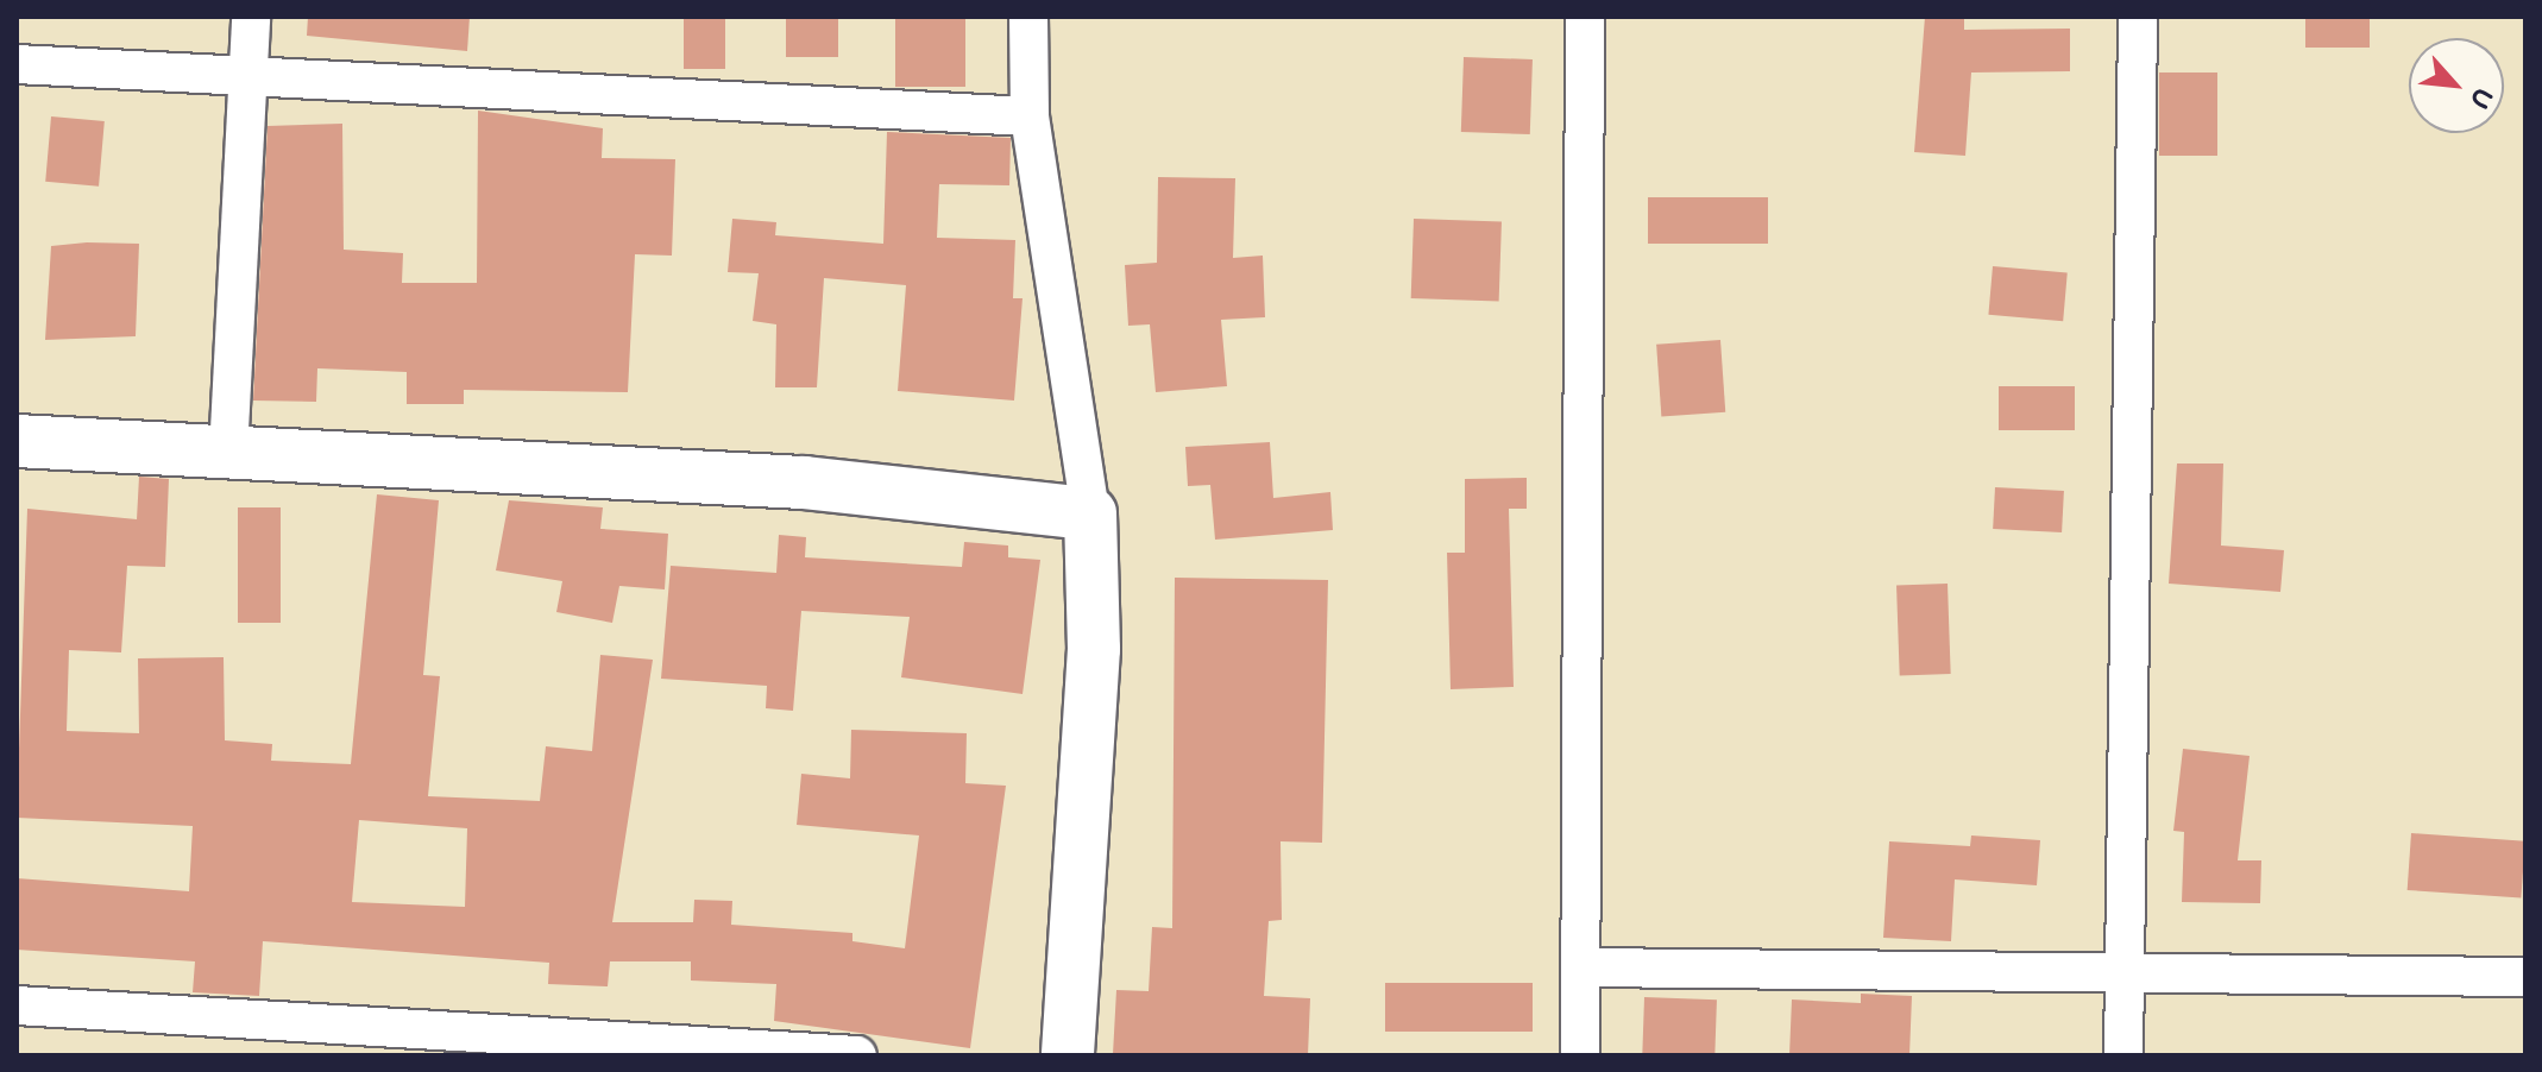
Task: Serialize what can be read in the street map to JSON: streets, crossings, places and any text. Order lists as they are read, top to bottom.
{
  "north": "bottom right"
}
